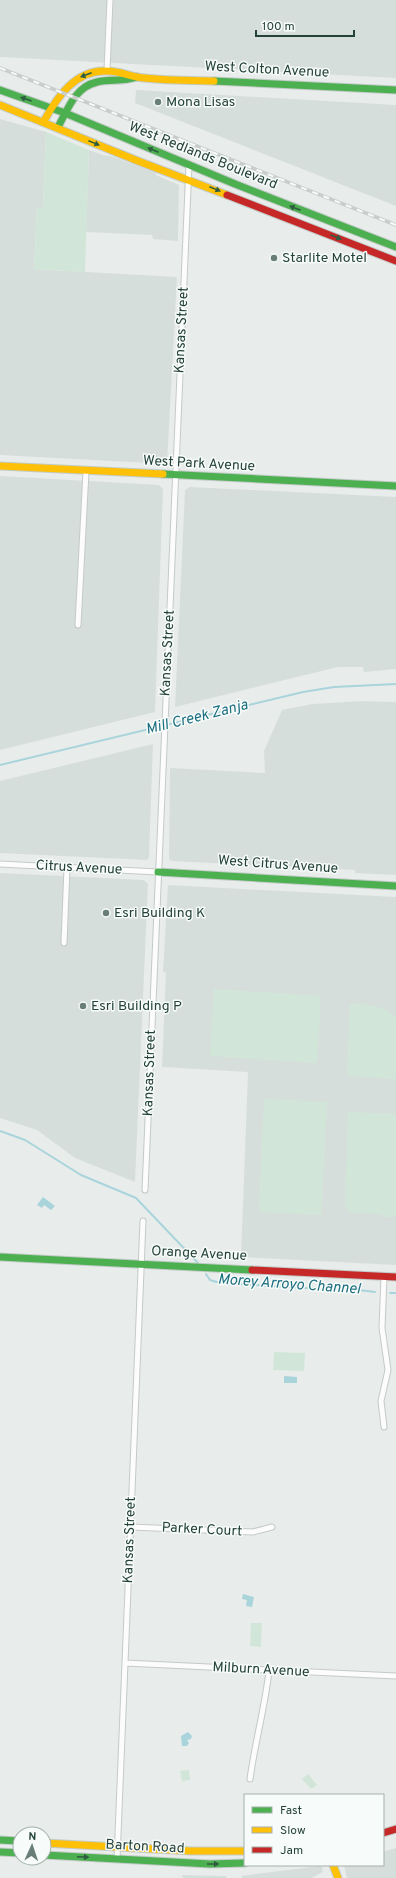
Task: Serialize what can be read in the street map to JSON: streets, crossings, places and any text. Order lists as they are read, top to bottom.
{
  "streets": {
    "main road": [
      "West Colton Avenue",
      "West Redlands Boulevard",
      "West Park Avenue",
      "West Citrus Avenue",
      "Orange Avenue",
      "Barton Road"
    ],
    "street": [
      "Kansas Street",
      "Citrus Avenue",
      "Parker Court",
      "Milburn Avenue"
    ]
  },
  "crossings": [
    ["West Colton Avenue", "West Redlands Boulevard"],
    ["West Redlands Boulevard", "Kansas Street"],
    ["Kansas Street", "West Park Avenue"],
    ["Kansas Street", "West Citrus Avenue"],
    ["Kansas Street", "Citrus Avenue"],
    ["Kansas Street", "Orange Avenue"],
    ["Kansas Street", "Parker Court"],
    ["Kansas Street", "Milburn Avenue"],
    ["Kansas Street", "Barton Road"],
    ["West Citrus Avenue", "Citrus Avenue"]
  ],
  "water": ["Mill Creek Zanja", "Morey Arroyo Channel"],
  "places": [
    "Mona Lisas",
    "Starlite Motel",
    "Esri Building K",
    "Esri Building P"
  ],
  "legend": ["Fast", "Slow", "Jam"],
  "scale_bar": "100 m",
  "north": "top"
}
